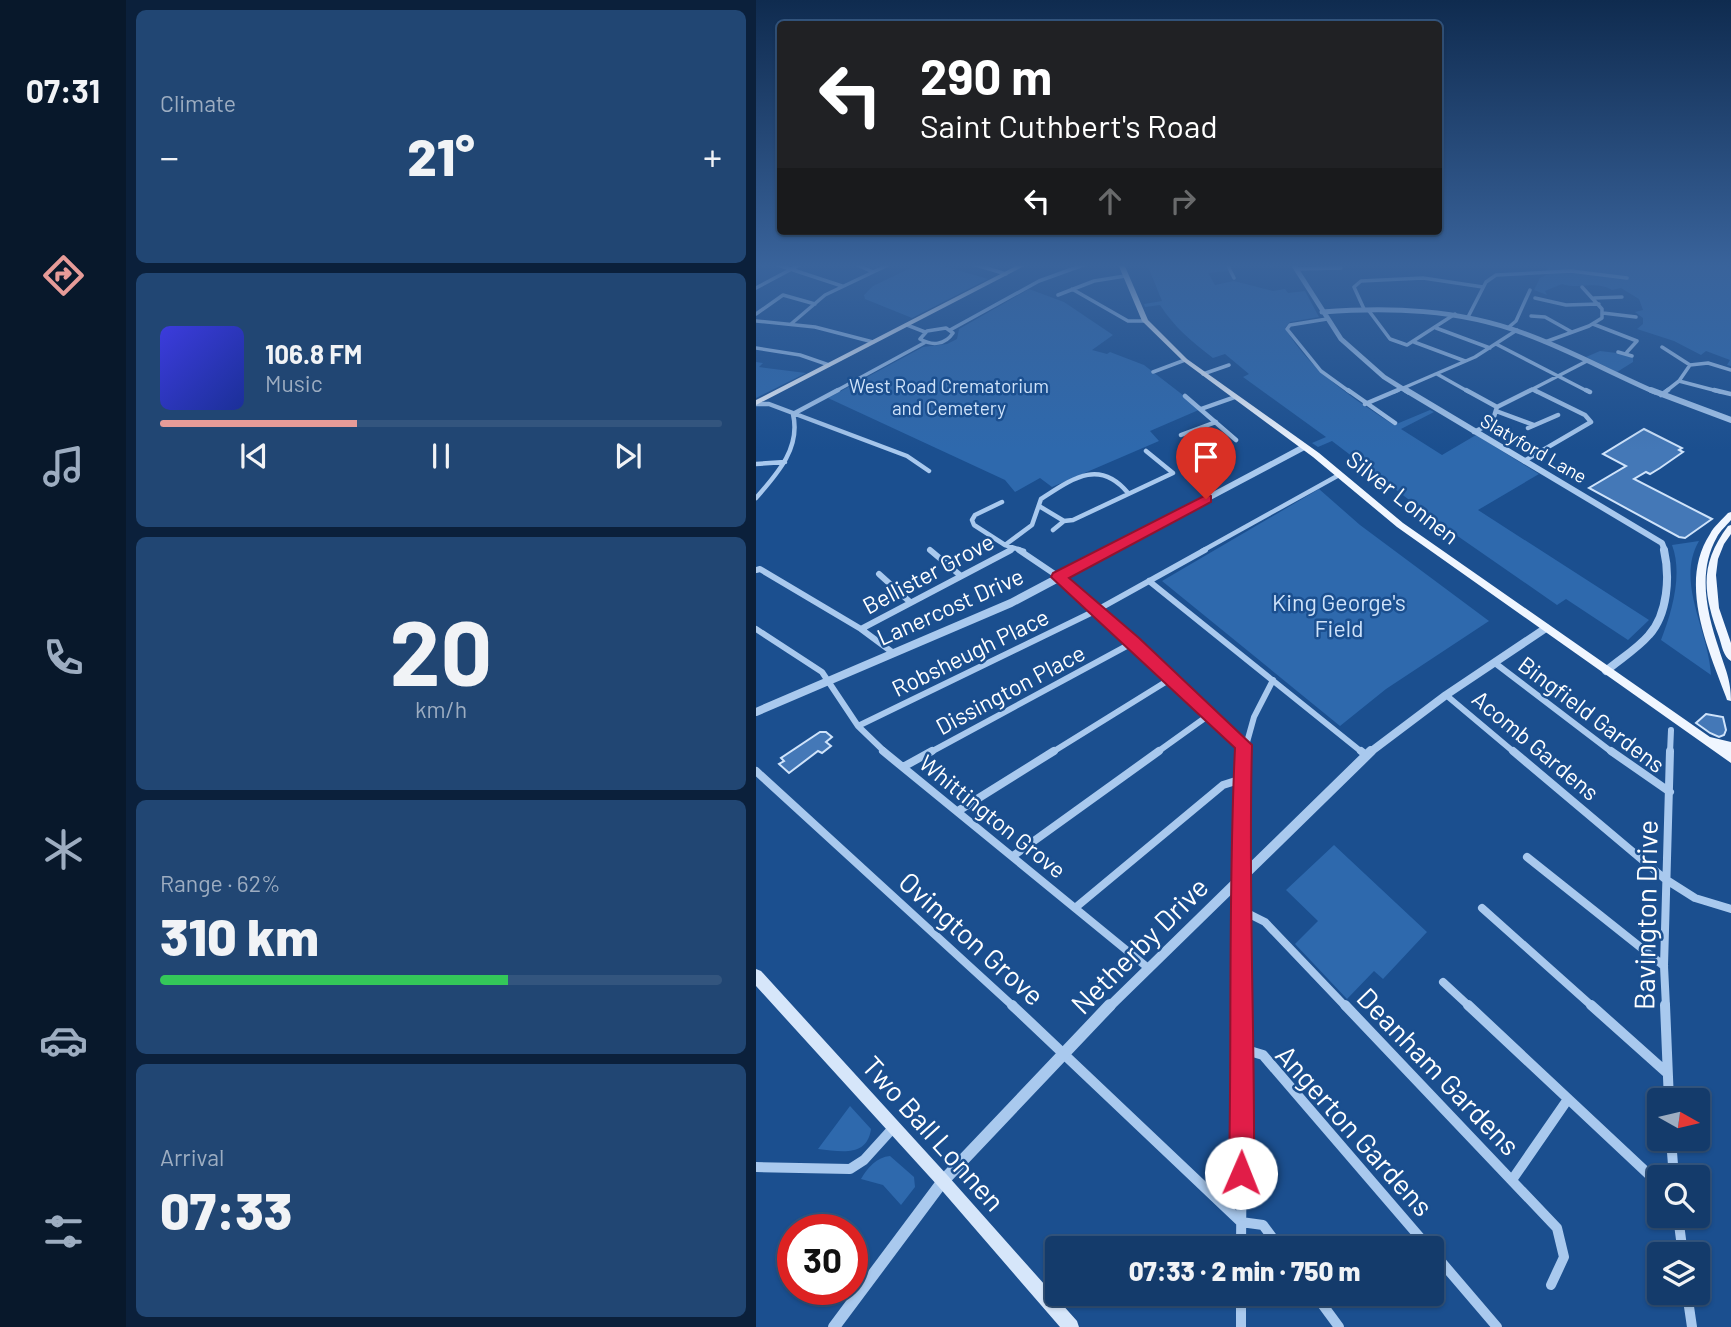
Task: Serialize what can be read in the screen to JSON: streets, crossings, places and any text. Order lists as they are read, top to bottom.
{
  "streets": {
    "main road": ["Silver Lonnen", "Two Ball Lonnen"],
    "street": [
      "Slatyford Lane",
      "Bellister Grove",
      "Lanercost Drive",
      "Robsheugh Place",
      "Dissington Place",
      "Bingfield Gardens",
      "Acomb Gardens",
      "Whittington Grove",
      "Bavington Drive",
      "Ovington Grove",
      "Netherby Drive",
      "Deanham Gardens",
      "Angerton Gardens"
    ]
  },
  "crossings": [
    ["Slatyford Lane", "Silver Lonnen"],
    ["Silver Lonnen", "Lanercost Drive"],
    ["Silver Lonnen", "Robsheugh Place"],
    ["Silver Lonnen", "Netherby Drive"],
    ["Lanercost Drive", "Whittington Grove"],
    ["Robsheugh Place", "Whittington Grove"],
    ["Dissington Place", "Whittington Grove"],
    ["Bingfield Gardens", "Bavington Drive"],
    ["Bingfield Gardens", "Netherby Drive"],
    ["Acomb Gardens", "Bavington Drive"],
    ["Acomb Gardens", "Netherby Drive"],
    ["Whittington Grove", "Netherby Drive"],
    ["Ovington Grove", "Netherby Drive"],
    ["Netherby Drive", "Two Ball Lonnen"]
  ],
  "parks": ["West Road Crematorium and Cemetery", "King George's Field"],
  "north": "right",
  "page": {
    "tabs": "07:31",
    "tile": [
      "Climate",
      ["20", "km/h"],
      ["Range · 62%", "310 km"],
      ["Arrival", "07:33"]
    ],
    "turn": ["290 m", "Saint Cuthbert's Road"],
    "heat": ["−", "21°", "+"],
    "song": ["106.8 FM", "Music"],
    "limit": "30",
    "trip": "07:33 · 2 min · 750 m"
  }
}
